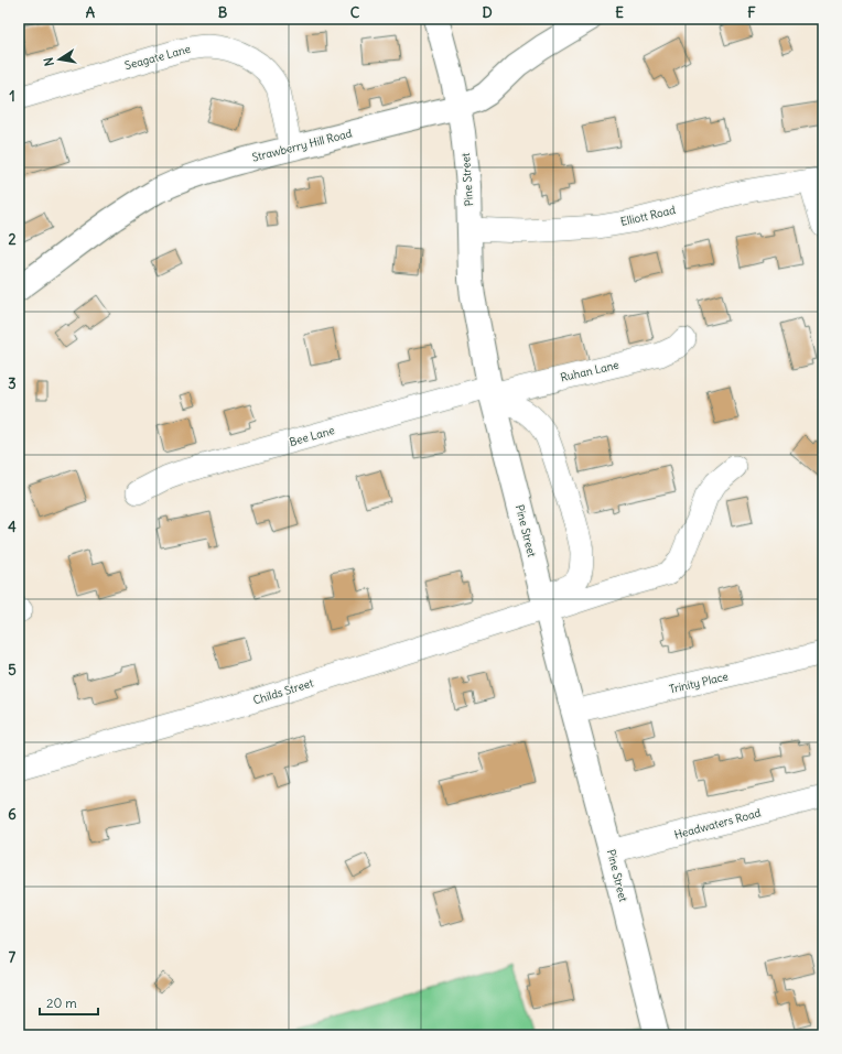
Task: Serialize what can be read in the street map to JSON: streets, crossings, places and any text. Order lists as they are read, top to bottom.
{
  "streets": {
    "main road": ["Strawberry Hill Road", "Pine Street"],
    "street": [
      "Seagate Lane",
      "Elliott Road",
      "Ruhan Lane",
      "Bee Lane",
      "Trinity Place",
      "Childs Street",
      "Headwaters Road"
    ]
  },
  "crossings": [
    ["Seagate Lane", "Strawberry Hill Road"],
    ["Strawberry Hill Road", "Pine Street"],
    ["Pine Street", "Elliott Road"],
    ["Pine Street", "Ruhan Lane"],
    ["Pine Street", "Bee Lane"],
    ["Pine Street", "Trinity Place"],
    ["Pine Street", "Childs Street"],
    ["Pine Street", "Headwaters Road"],
    ["Ruhan Lane", "Bee Lane"]
  ],
  "scale_bar": "20 m",
  "north": "left",
  "grid": {
    "columns": [
      "A",
      "B",
      "C",
      "D",
      "E",
      "F"
    ],
    "rows": [
      "1",
      "2",
      "3",
      "4",
      "5",
      "6",
      "7"
    ]
  }
}
